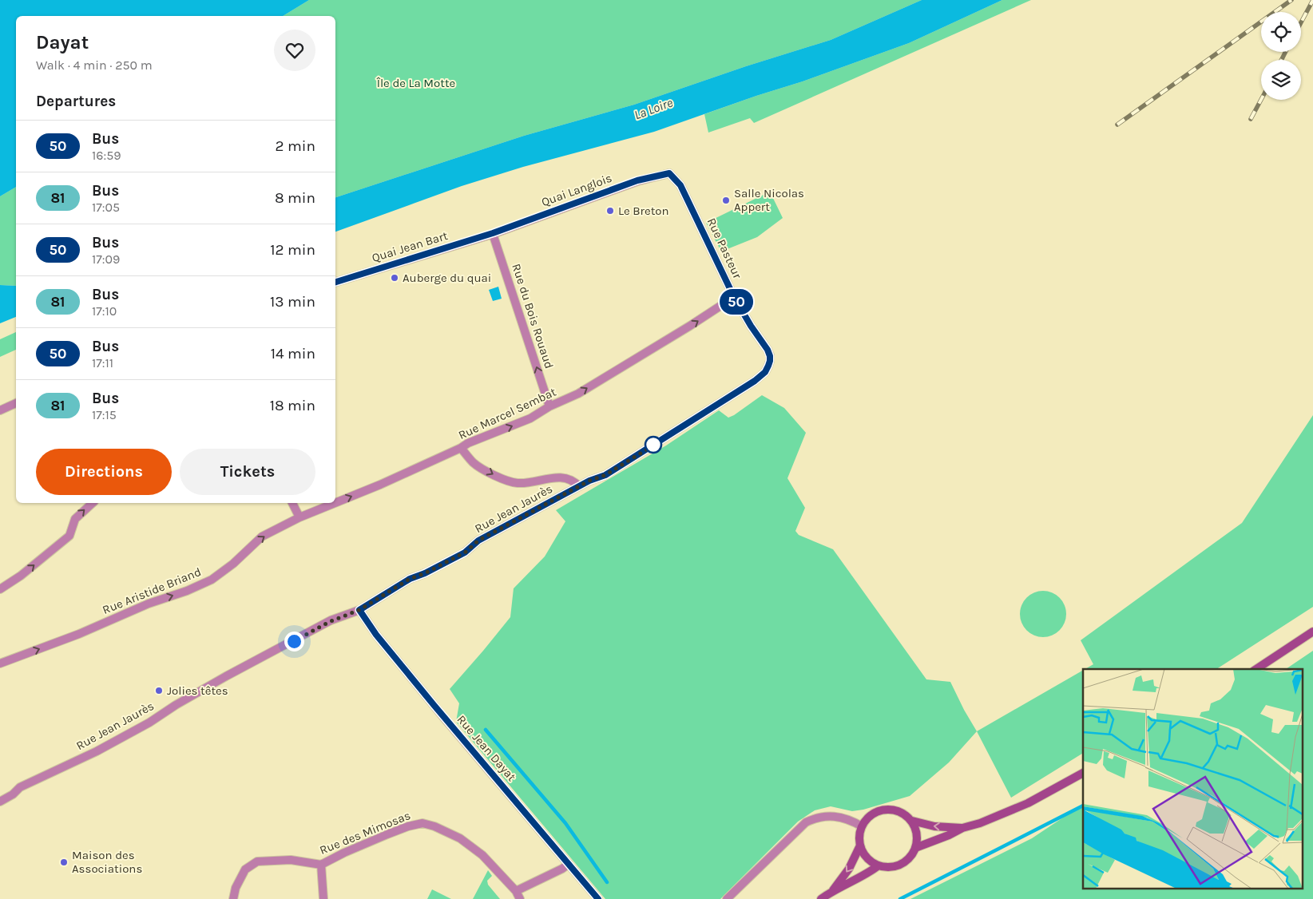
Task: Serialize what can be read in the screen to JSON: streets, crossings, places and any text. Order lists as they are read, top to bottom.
{
  "streets": {
    "street": [
      "Quai Langlois",
      "Quai Jean Bart",
      "Rue Pasteur",
      "Rue du Bois Rouaud",
      "Rue Marcel Sembat",
      "Rue Jean Jaurès",
      "Rue Aristide Briand",
      "Rue Jean Dayat",
      "Rue des Mimosas"
    ]
  },
  "crossings": [
    ["Quai Langlois", "Quai Jean Bart"],
    ["Quai Langlois", "Rue Pasteur"],
    ["Quai Langlois", "Rue du Bois Rouaud"],
    ["Quai Jean Bart", "Rue du Bois Rouaud"],
    ["Rue Pasteur", "Rue Marcel Sembat"],
    ["Rue Pasteur", "Rue Jean Jaurès"],
    ["Rue du Bois Rouaud", "Rue Marcel Sembat"],
    ["Rue Marcel Sembat", "Rue Aristide Briand"],
    ["Rue Jean Jaurès", "Rue Jean Dayat"]
  ],
  "one_way": ["Rue du Bois Rouaud", "Rue Marcel Sembat", "Rue Aristide Briand"],
  "water": ["La Loire"],
  "parks": ["Île de La Motte"],
  "places": [
    "Salle Nicolas Appert",
    "Le Breton",
    "Auberge du quai",
    "Jolies têtes",
    "Maison des Associations"
  ],
  "lines": ["bus line 50"],
  "page": {
    "on_map": "50",
    "heading": [
      ["Dayat", "Walk · 4 min · 250 m"],
      "Departures"
    ],
    "list": [
      {
        "mark": "50",
        "name": "Bus",
        "note": "16:59",
        "value": "2 min"
      },
      {
        "mark": "81",
        "name": "Bus",
        "note": "17:05",
        "value": "8 min"
      },
      {
        "mark": "50",
        "name": "Bus",
        "note": "17:09",
        "value": "12 min"
      },
      {
        "mark": "81",
        "name": "Bus",
        "note": "17:10",
        "value": "13 min"
      },
      {
        "mark": "50",
        "name": "Bus",
        "note": "17:11",
        "value": "14 min"
      },
      {
        "mark": "81",
        "name": "Bus",
        "note": "17:15",
        "value": "18 min"
      }
    ],
    "buttons": ["Directions", "Tickets"]
  }
}
